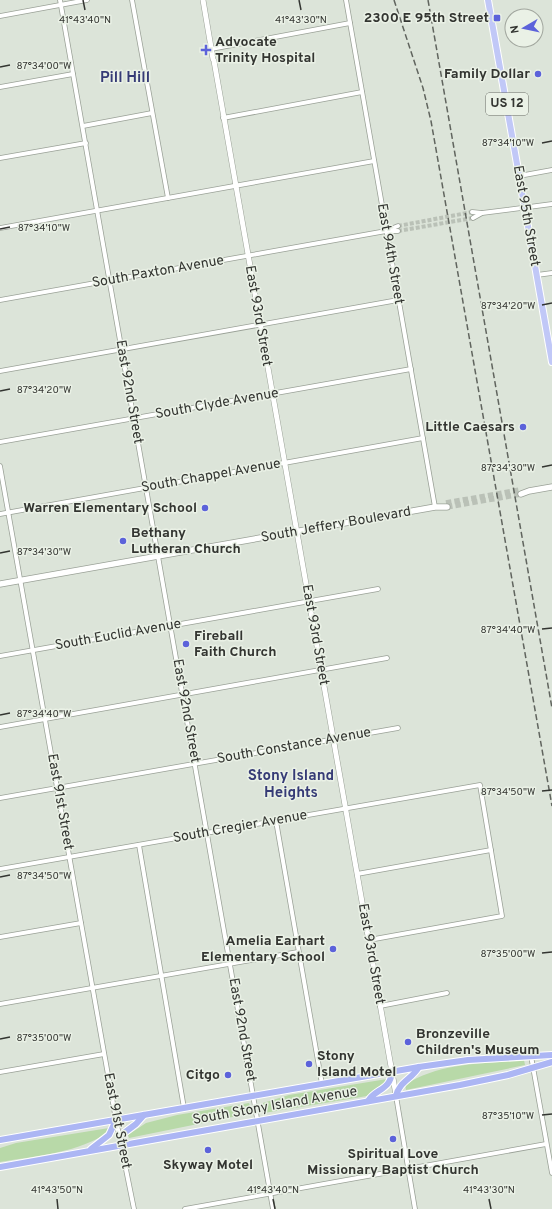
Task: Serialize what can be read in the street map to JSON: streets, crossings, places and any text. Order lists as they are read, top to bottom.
{
  "streets": {
    "highway": ["South Stony Island Avenue"],
    "main road": ["US 12", "East 95th Street", "South Jeffery Boulevard"],
    "street": [
      "East 94th Street",
      "South Paxton Avenue",
      "East 93rd Street",
      "East 92nd Street",
      "South Clyde Avenue",
      "South Chappel Avenue",
      "South Euclid Avenue",
      "South Constance Avenue",
      "East 91st Street",
      "South Cregier Avenue"
    ]
  },
  "crossings": [
    ["East 94th Street", "South Paxton Avenue"],
    ["East 94th Street", "South Clyde Avenue"],
    ["East 94th Street", "South Chappel Avenue"],
    ["East 94th Street", "South Jeffery Boulevard"],
    ["South Paxton Avenue", "East 93rd Street"],
    ["South Paxton Avenue", "East 92nd Street"],
    ["East 93rd Street", "South Clyde Avenue"],
    ["East 93rd Street", "South Chappel Avenue"],
    ["East 93rd Street", "South Jeffery Boulevard"],
    ["East 93rd Street", "South Euclid Avenue"],
    ["East 93rd Street", "South Constance Avenue"],
    ["East 93rd Street", "South Cregier Avenue"],
    ["East 93rd Street", "South Stony Island Avenue"],
    ["East 92nd Street", "South Clyde Avenue"],
    ["East 92nd Street", "South Chappel Avenue"],
    ["East 92nd Street", "South Jeffery Boulevard"],
    ["East 92nd Street", "South Euclid Avenue"],
    ["East 92nd Street", "South Constance Avenue"],
    ["East 92nd Street", "South Cregier Avenue"],
    ["East 92nd Street", "South Stony Island Avenue"],
    ["South Chappel Avenue", "East 91st Street"],
    ["South Jeffery Boulevard", "East 91st Street"],
    ["South Euclid Avenue", "East 91st Street"],
    ["South Constance Avenue", "East 91st Street"],
    ["East 91st Street", "South Cregier Avenue"],
    ["East 91st Street", "South Stony Island Avenue"]
  ],
  "districts": ["Pill Hill", "Stony Island Heights"],
  "places": {
    "transit": ["2300 E 95th Street"],
    "health": ["Advocate Trinity Hospital"],
    "other": [
      "Family Dollar",
      "Little Caesars",
      "Warren Elementary School",
      "Bethany Lutheran Church",
      "Fireball Faith Church",
      "Amelia Earhart Elementary School",
      "Bronzeville Children's Museum",
      "Stony Island Motel",
      "Citgo",
      "Spiritual Love Missionary Baptist Church",
      "Skyway Motel"
    ]
  },
  "north": "left",
  "coordinates": [
    "41°43'40\"N",
    "41°43'30\"N",
    "87°34'00\"W",
    "87°34'10\"W",
    "87°34'20\"W",
    "87°34'30\"W",
    "87°34'40\"W",
    "87°34'50\"W",
    "87°35'00\"W",
    "87°35'10\"W",
    "41°43'50\"N"
  ]
}
